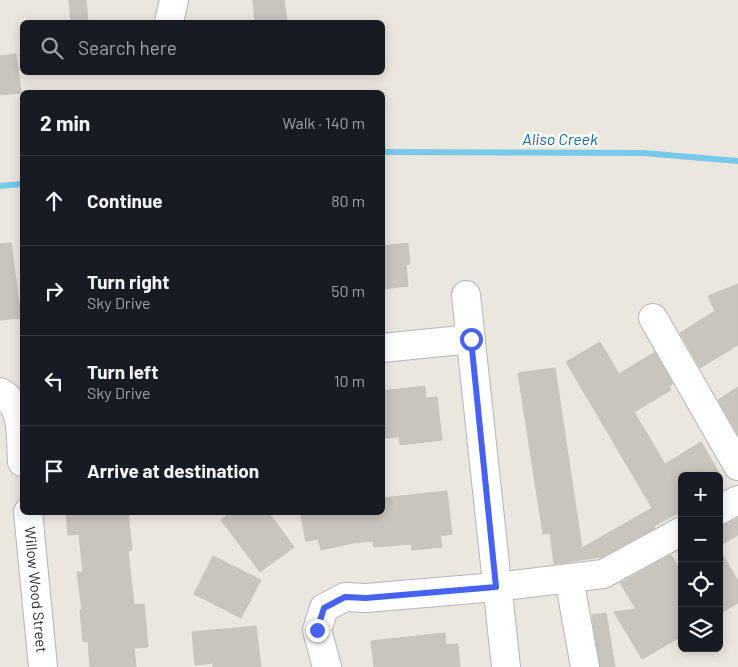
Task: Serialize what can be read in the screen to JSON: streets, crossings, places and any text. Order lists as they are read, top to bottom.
{
  "streets": {
    "street": ["Willow Wood Street"]
  },
  "water": ["Aliso Creek"],
  "page": {
    "search": "Search here",
    "heading": ["2 min", "Walk · 140 m"],
    "list": [
      ["Continue", "80 m"],
      ["Turn right", "Sky Drive", "50 m"],
      ["Turn left", "Sky Drive", "10 m"],
      "Arrive at destination"
    ],
    "map_buttons": ["+", "−"]
  }
}
